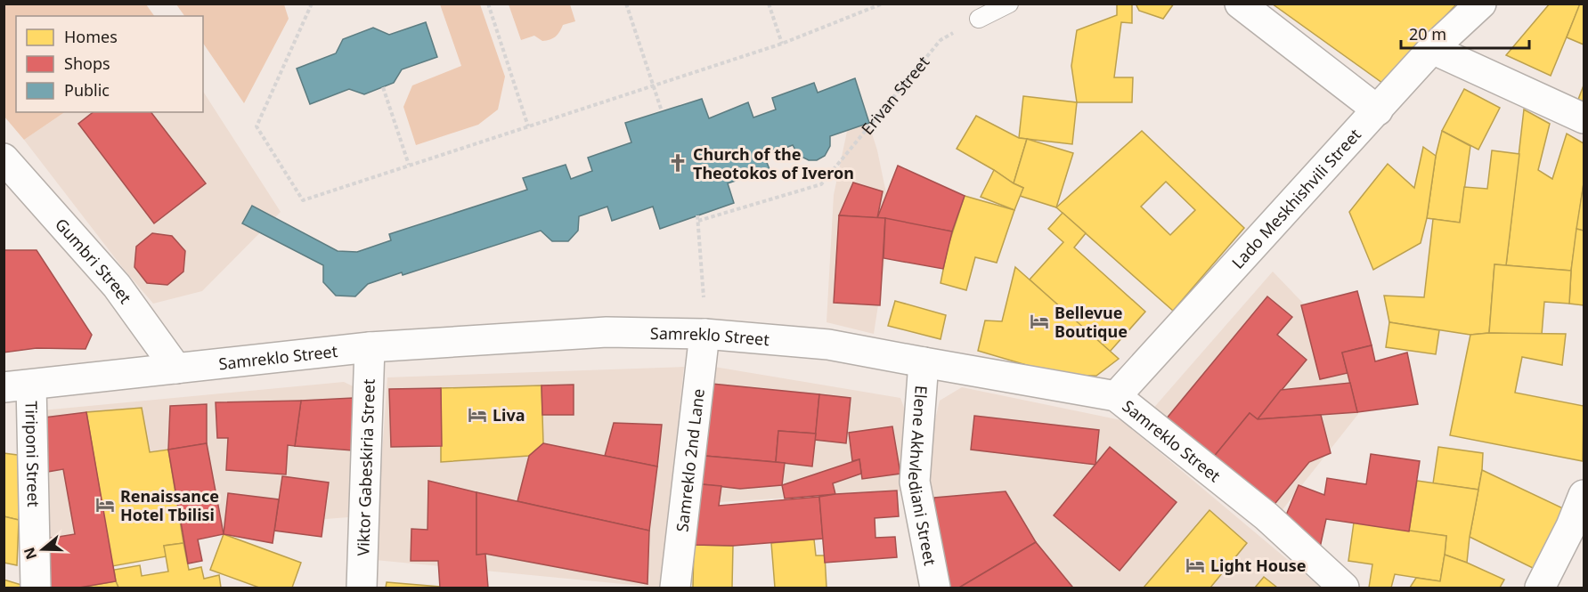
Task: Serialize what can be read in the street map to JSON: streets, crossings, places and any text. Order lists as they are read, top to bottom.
{
  "streets": {
    "street": [
      "Lado Meskhishvili Street",
      "Gumbri Street",
      "Samreklo Street",
      "Tiriponi Street",
      "Samreklo 2nd Lane",
      "Viktor Gabeskiria Street",
      "Elene Akhvlediani Street"
    ],
    "path": ["Erivan Street"]
  },
  "crossings": [
    ["Lado Meskhishvili Street", "Samreklo Street"],
    ["Gumbri Street", "Samreklo Street"],
    ["Samreklo Street", "Tiriponi Street"],
    ["Samreklo Street", "Samreklo 2nd Lane"],
    ["Samreklo Street", "Viktor Gabeskiria Street"],
    ["Samreklo Street", "Elene Akhvlediani Street"]
  ],
  "places": {
    "church": ["Church of the Theotokos of Iveron"],
    "hotel": [
      "Bellevue Boutique",
      "Liva",
      "Renaissance Hotel Tbilisi",
      "Light House"
    ]
  },
  "legend": ["Homes", "Shops", "Public"],
  "scale_bar": "20 m",
  "north": "left"
}
